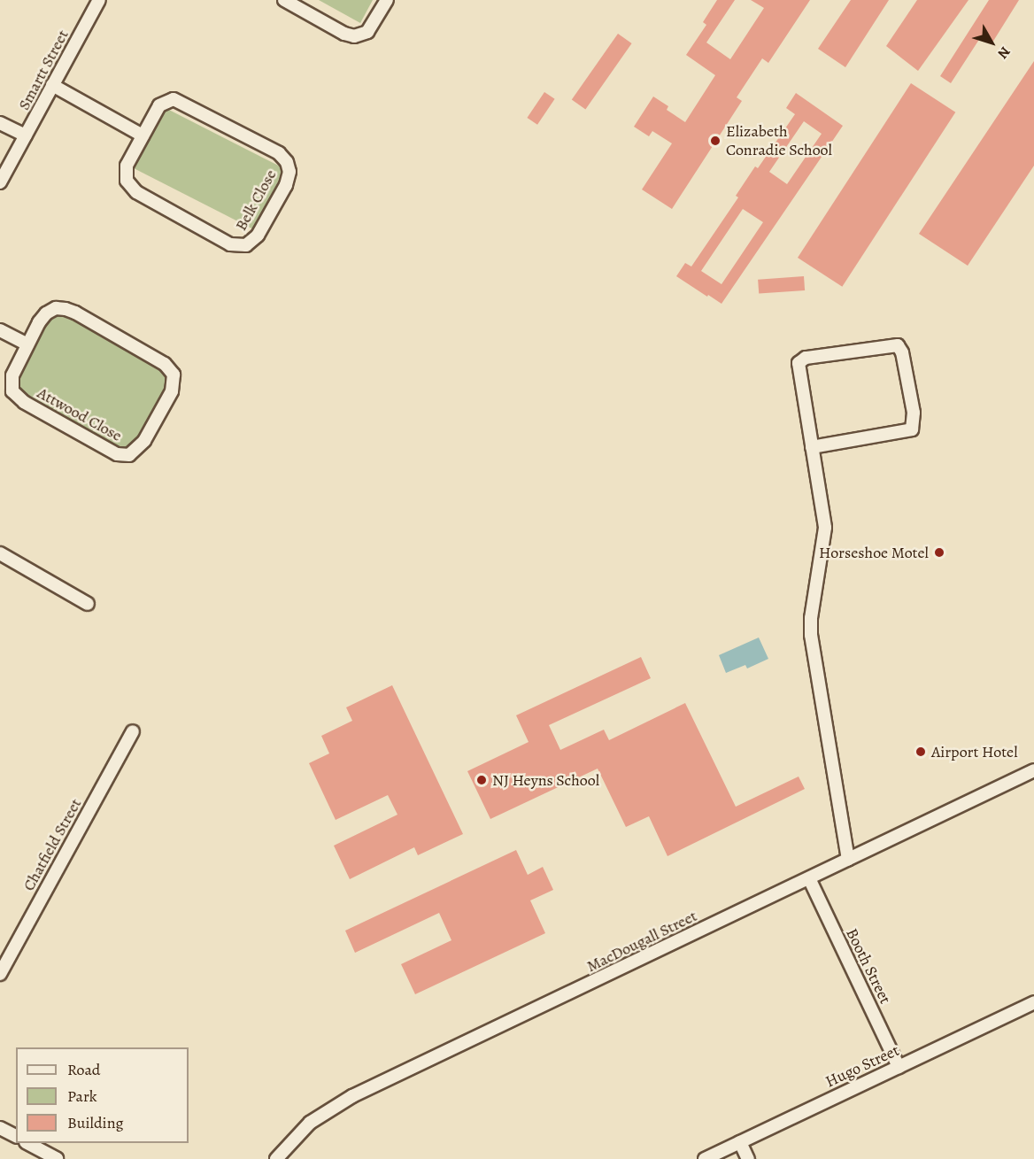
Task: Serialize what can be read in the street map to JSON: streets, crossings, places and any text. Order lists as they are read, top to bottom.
{
  "streets": {
    "street": [
      "Smartt Street",
      "Belk Close",
      "Attwood Close",
      "Chatfield Street",
      "MacDougall Street",
      "Booth Street",
      "Hugo Street"
    ]
  },
  "crossings": [
    ["MacDougall Street", "Booth Street"],
    ["Booth Street", "Hugo Street"]
  ],
  "places": [
    "Elizabeth Conradie School",
    "Horseshoe Motel",
    "Airport Hotel",
    "NJ Heyns School"
  ],
  "legend": ["Road", "Park", "Building"],
  "north": "bottom right"
}
